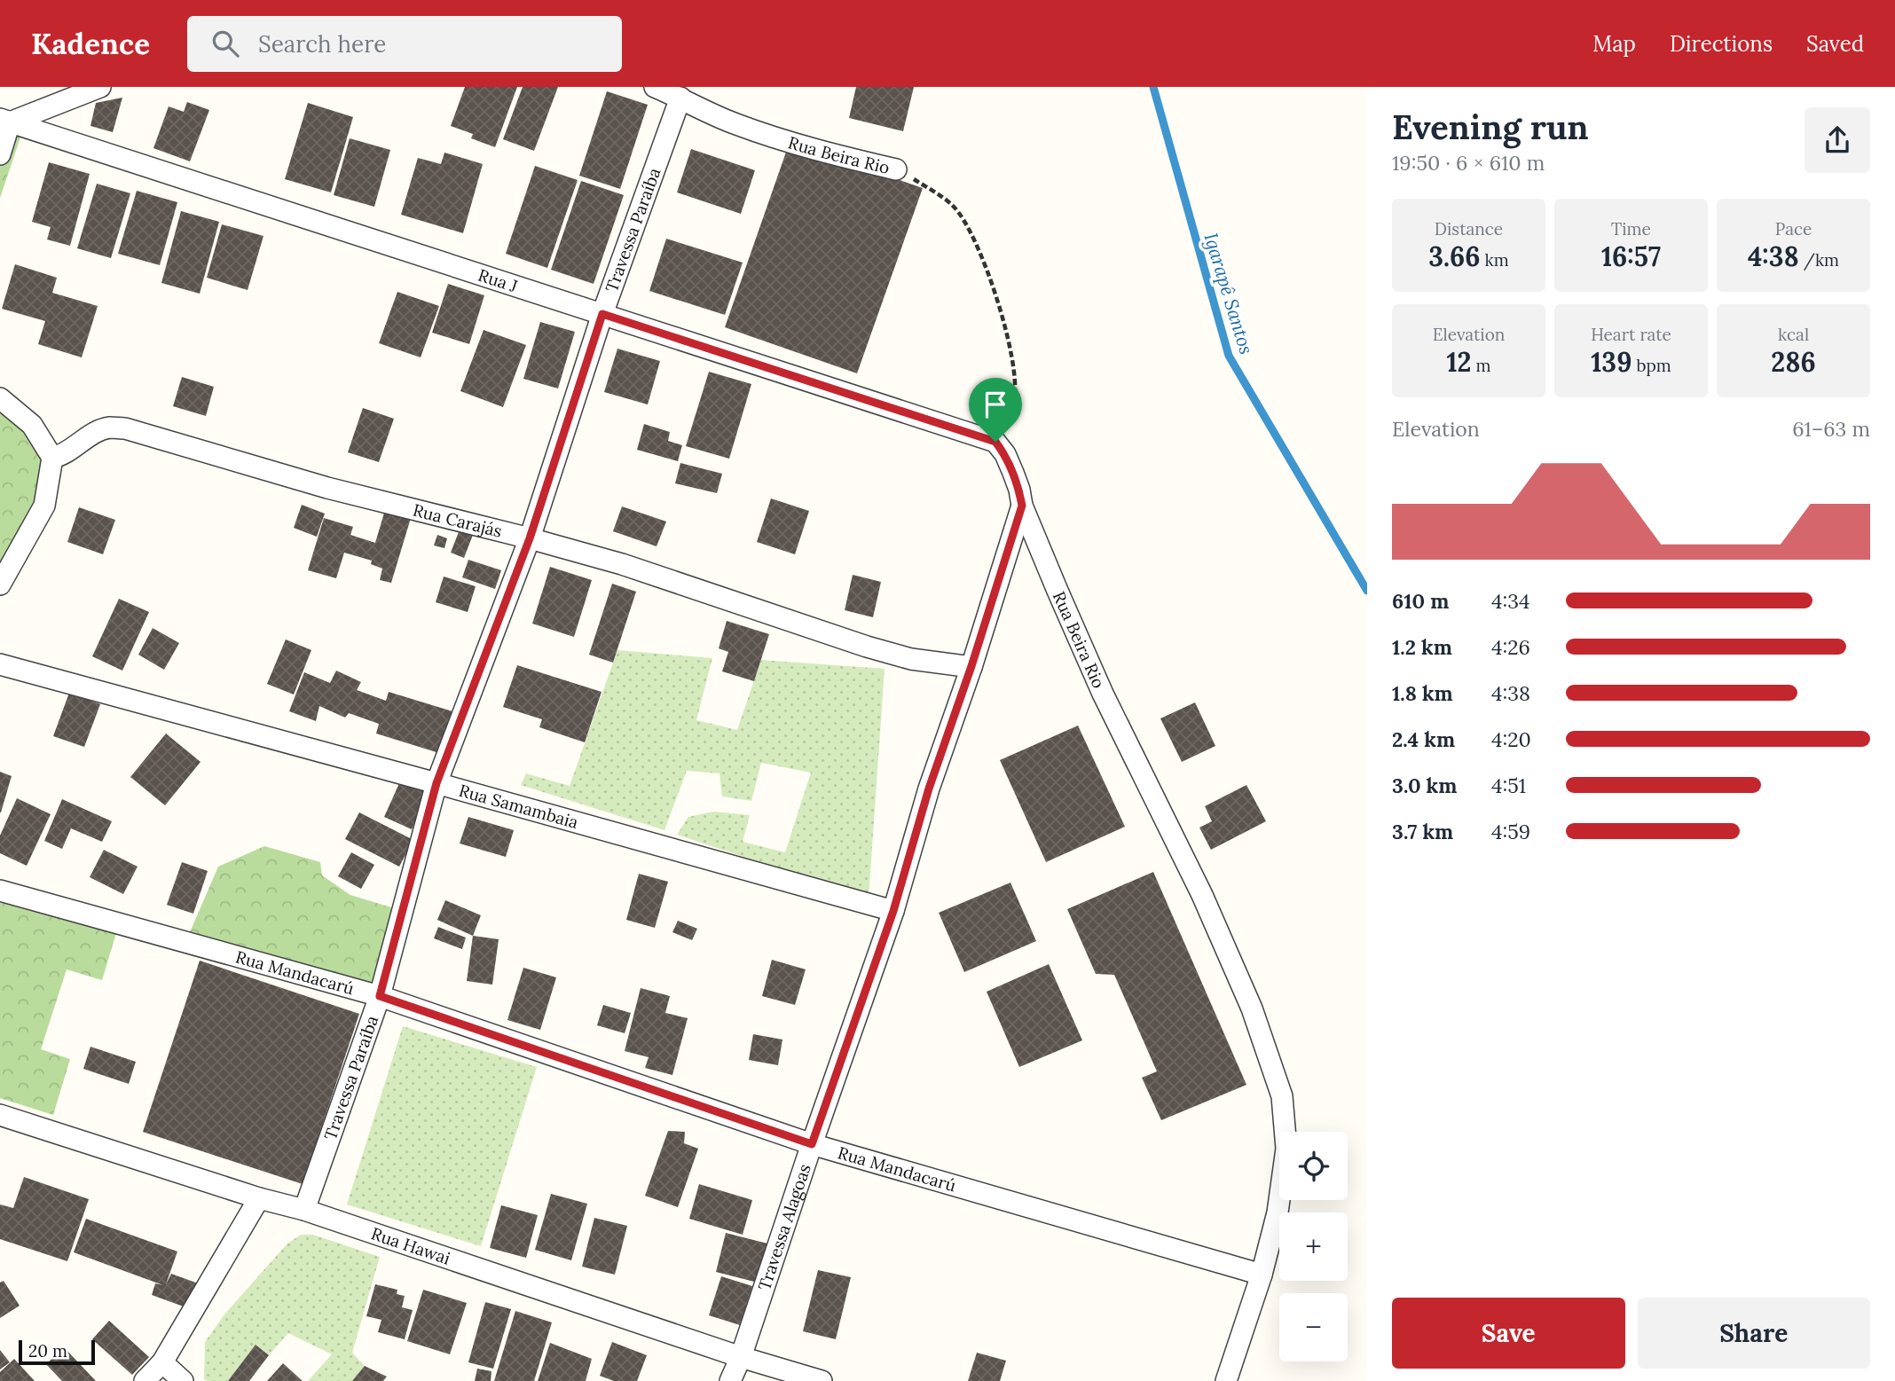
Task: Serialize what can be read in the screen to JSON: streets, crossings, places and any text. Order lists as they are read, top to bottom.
{
  "streets": {
    "street": [
      "Rua Beira Rio",
      "Travessa Paraíba",
      "Rua J",
      "Rua Carajás",
      "Rua Samambaia",
      "Rua Mandacarú",
      "Travessa Alagoas",
      "Rua Hawai"
    ]
  },
  "crossings": [
    ["Rua Beira Rio", "Travessa Paraíba"],
    ["Rua Beira Rio", "Rua J"],
    ["Rua Beira Rio", "Rua Mandacarú"],
    ["Rua Beira Rio", "Travessa Alagoas"],
    ["Travessa Paraíba", "Rua J"],
    ["Travessa Paraíba", "Rua Carajás"],
    ["Travessa Paraíba", "Rua Samambaia"],
    ["Travessa Paraíba", "Rua Mandacarú"],
    ["Travessa Paraíba", "Rua Hawai"],
    ["Rua Carajás", "Travessa Alagoas"],
    ["Rua Samambaia", "Travessa Alagoas"],
    ["Rua Mandacarú", "Travessa Alagoas"],
    ["Travessa Alagoas", "Rua Hawai"]
  ],
  "water": ["Igarapê Santos"],
  "scale_bar": "20 m",
  "page": {
    "header": "Kadence",
    "search": "Search here",
    "nav": ["Map", "Directions", "Saved"],
    "heading": ["Evening run", "19:50 · 6 × 610 m"],
    "stats": [
      ["Distance", "3.66 km"],
      ["Time", "16:57"],
      ["Pace", "4:38 /km"],
      ["Elevation", "12 m"],
      ["Heart rate", "139 bpm"],
      ["kcal", "286"]
    ],
    "chart": ["Elevation", "61–63 m"],
    "list": [
      {
        "name": "610 m",
        "note": "4:34"
      },
      {
        "name": "1.2 km",
        "note": "4:26"
      },
      {
        "name": "1.8 km",
        "note": "4:38"
      },
      {
        "name": "2.4 km",
        "note": "4:20"
      },
      {
        "name": "3.0 km",
        "note": "4:51"
      },
      {
        "name": "3.7 km",
        "note": "4:59"
      }
    ],
    "map_buttons": ["+", "−"],
    "buttons": ["Save", "Share"],
    "scale": "20 m"
  }
}
